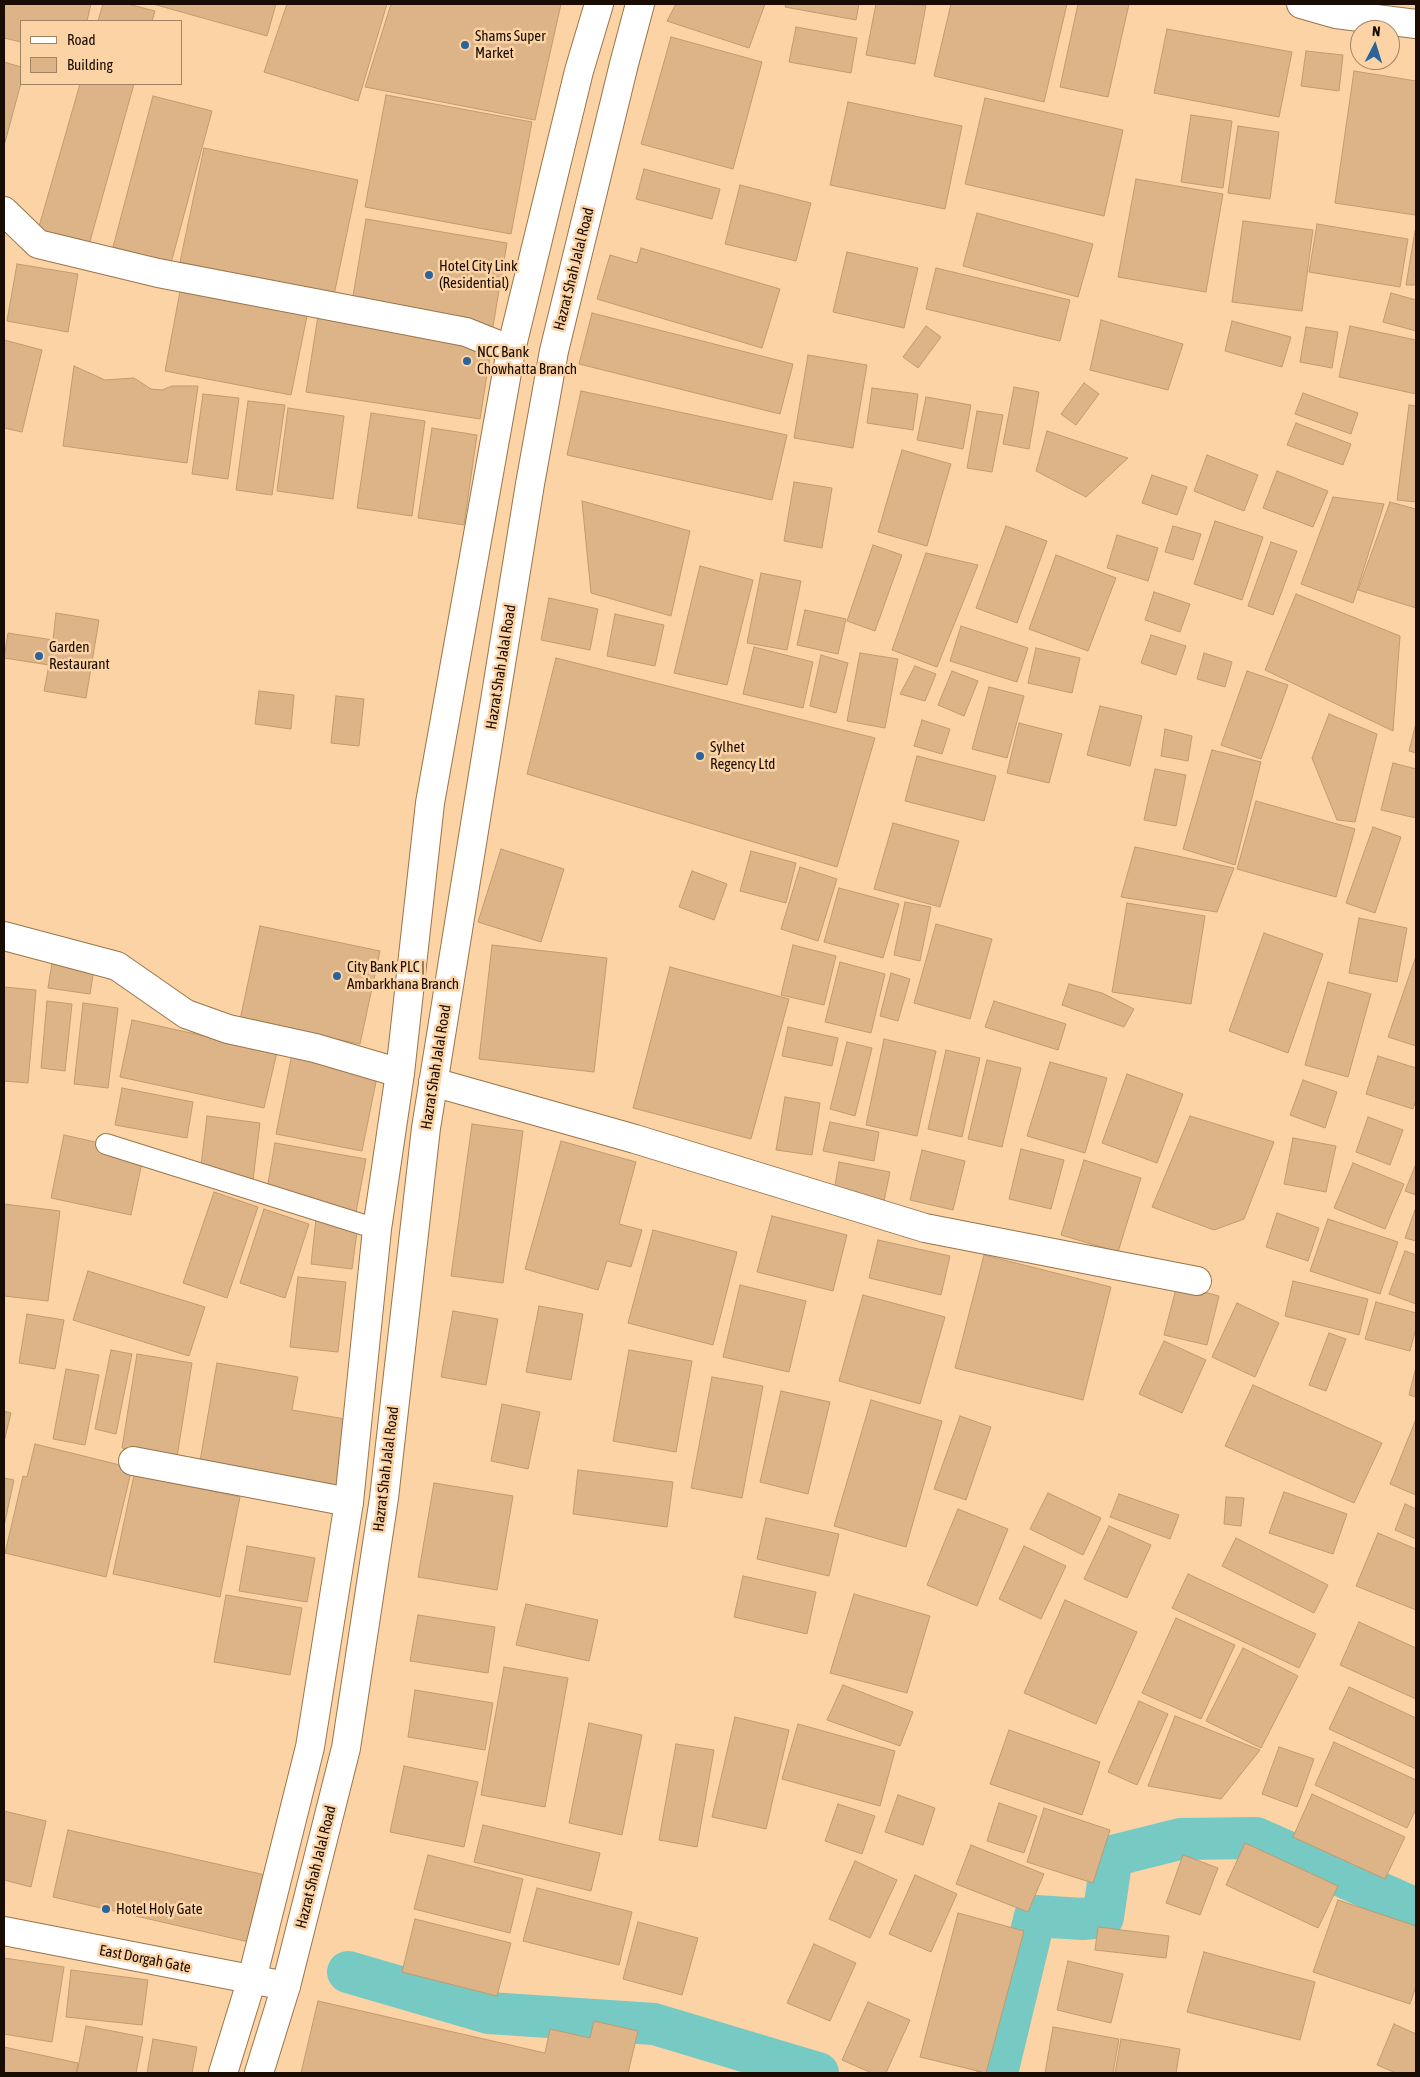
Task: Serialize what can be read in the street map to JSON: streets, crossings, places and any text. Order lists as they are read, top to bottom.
{
  "streets": {
    "main road": ["Hazrat Shah Jalal Road", "East Dorgah Gate"]
  },
  "crossings": [
    ["Hazrat Shah Jalal Road", "East Dorgah Gate"]
  ],
  "places": [
    "Shams Super Market",
    "Hotel City Link (Residential)",
    "NCC Bank Chowhatta Branch",
    "Garden Restaurant",
    "Sylhet Regency Ltd",
    "City Bank PLC | Ambarkhana Branch",
    "Hotel Holy Gate"
  ],
  "legend": ["Road", "Building"],
  "north": "top"
}
